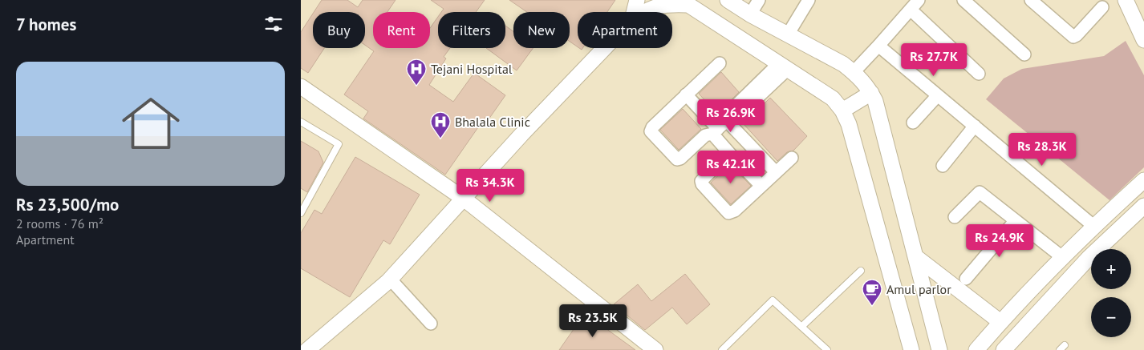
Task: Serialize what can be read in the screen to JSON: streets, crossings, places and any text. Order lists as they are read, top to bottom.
{
  "places": {
    "hospital": ["Tejani Hospital", "Bhalala Clinic"],
    "cafe": ["Amul parlor"]
  },
  "page": {
    "heading": "7 homes",
    "chip": [
      "Buy",
      "Rent",
      "Filters",
      "New",
      "Apartment"
    ],
    "price": [
      "Rs 27.7K",
      "Rs 26.9K",
      "Rs 28.3K",
      "Rs 42.1K",
      "Rs 34.3K",
      "Rs 24.9K",
      "Rs 23.5K"
    ],
    "list": [
      {
        "name": "Rs 23,500/mo",
        "note": "2 rooms · 76 m² · Apartment"
      }
    ],
    "map_buttons": ["+", "−"]
  }
}
